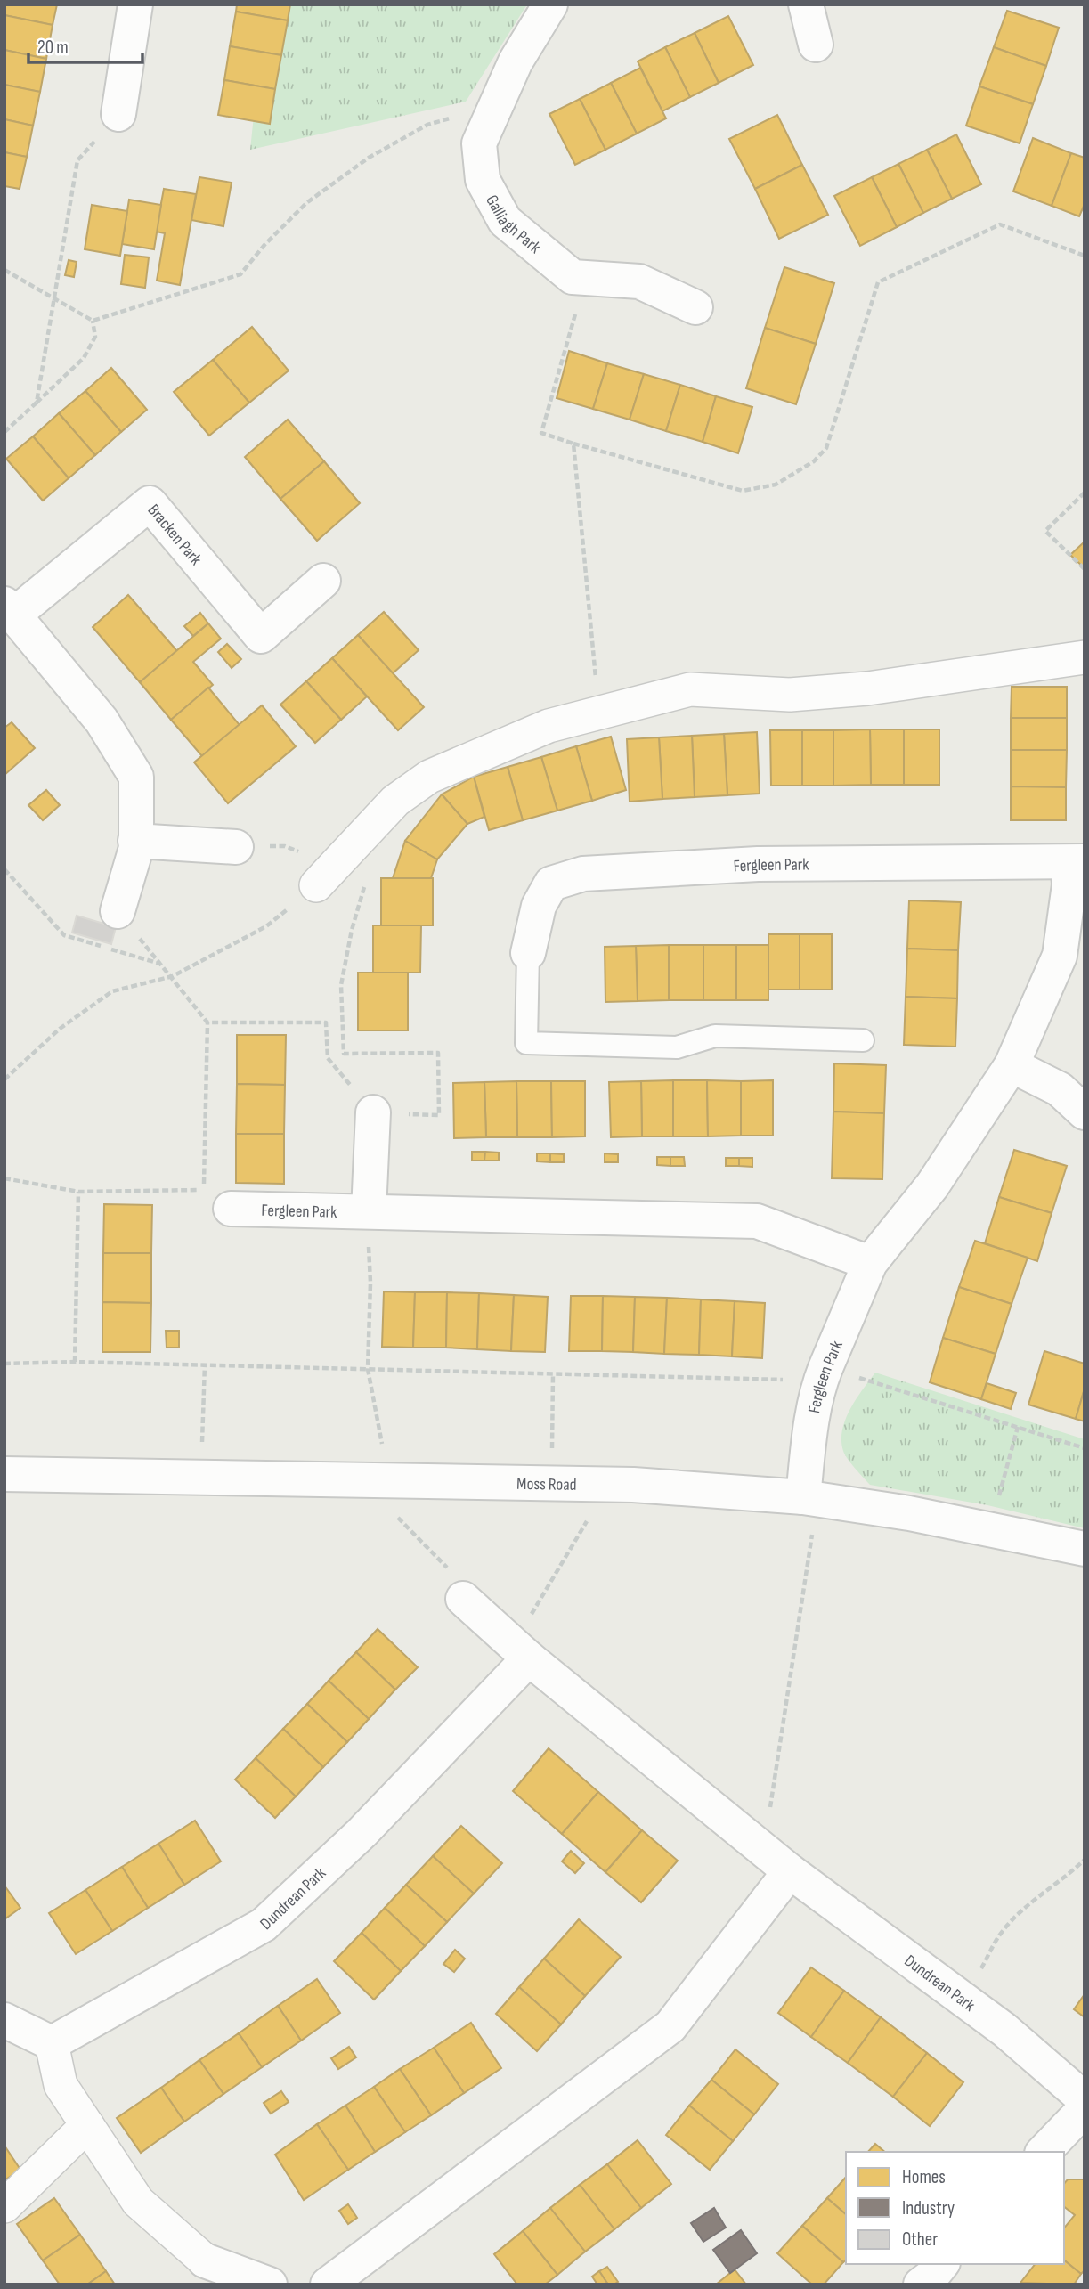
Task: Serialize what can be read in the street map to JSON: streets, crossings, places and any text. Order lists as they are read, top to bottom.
{
  "streets": {
    "street": [
      "Galliagh Park",
      "Bracken Park",
      "Fergleen Park",
      "Moss Road",
      "Dundrean Park"
    ]
  },
  "crossings": [
    ["Fergleen Park", "Moss Road"]
  ],
  "legend": ["Homes", "Industry", "Other"],
  "scale_bar": "20 m"
}
